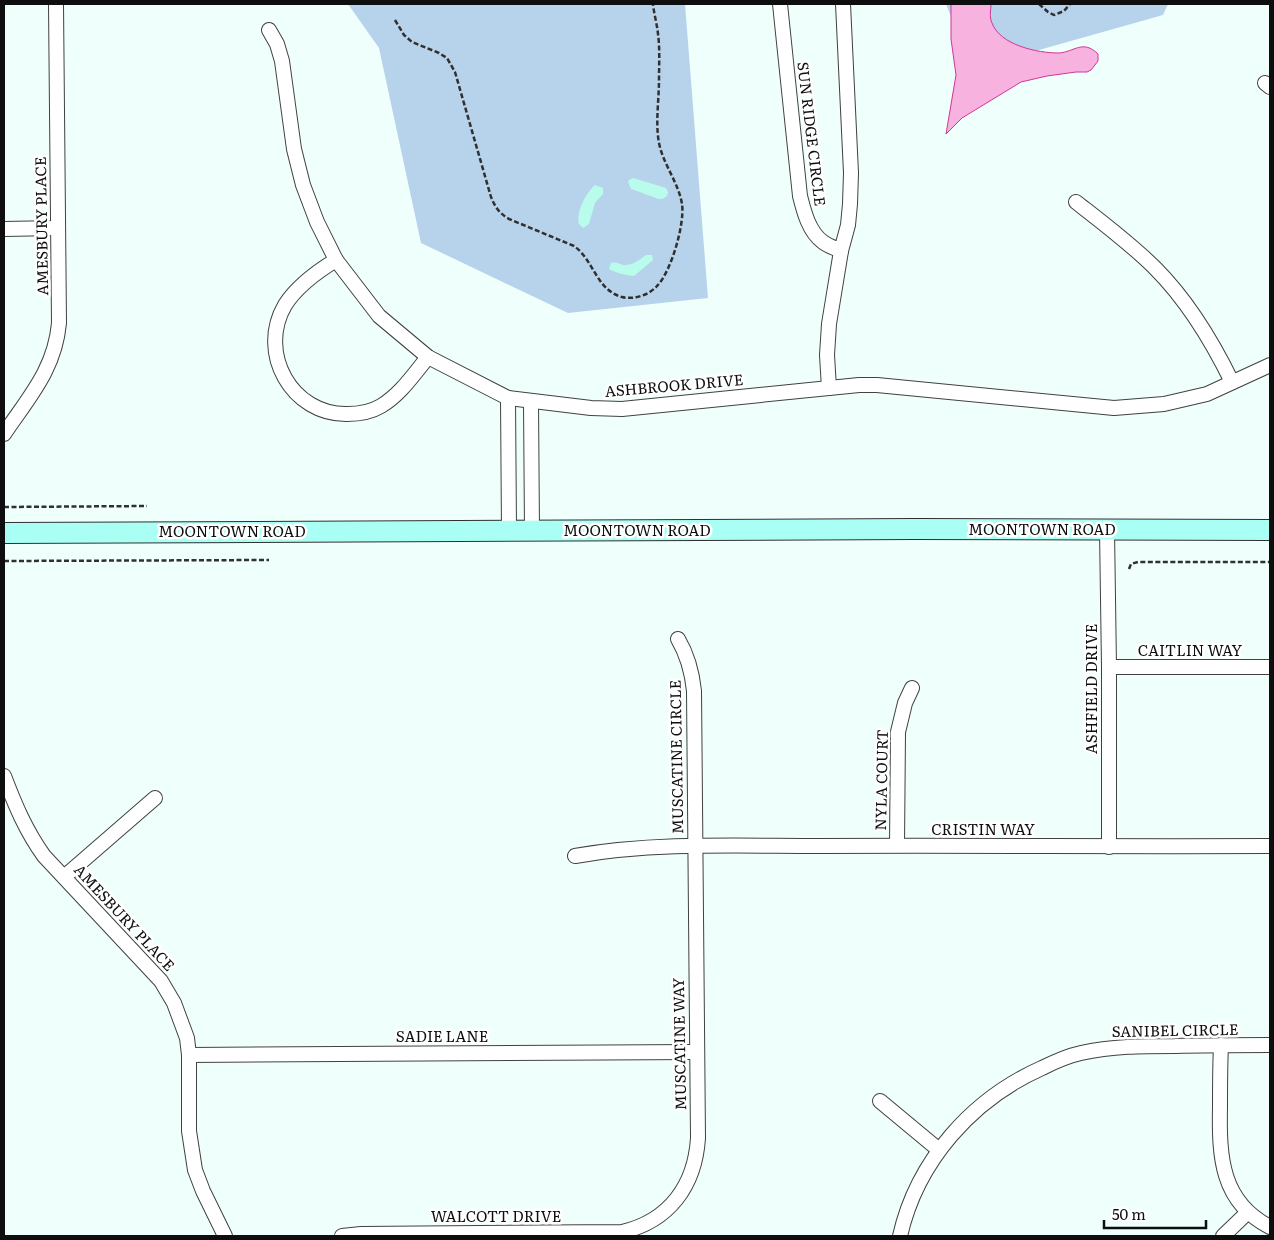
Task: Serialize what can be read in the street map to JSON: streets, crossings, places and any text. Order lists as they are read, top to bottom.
{
  "streets": {
    "street": [
      "SUN RIDGE CIRCLE",
      "AMESBURY PLACE",
      "ASHBROOK DRIVE",
      "MOONTOWN ROAD",
      "CAITLIN WAY",
      "ASHFIELD DRIVE",
      "MUSCATINE CIRCLE",
      "NYLA COURT",
      "CRISTIN WAY",
      "SANIBEL CIRCLE",
      "SADIE LANE",
      "MUSCATINE WAY",
      "WALCOTT DRIVE"
    ]
  },
  "crossings": [
    ["SUN RIDGE CIRCLE", "ASHBROOK DRIVE"],
    ["AMESBURY PLACE", "SADIE LANE"],
    ["MOONTOWN ROAD", "ASHFIELD DRIVE"],
    ["CAITLIN WAY", "ASHFIELD DRIVE"],
    ["ASHFIELD DRIVE", "CRISTIN WAY"],
    ["MUSCATINE CIRCLE", "CRISTIN WAY"],
    ["MUSCATINE CIRCLE", "MUSCATINE WAY"],
    ["NYLA COURT", "CRISTIN WAY"],
    ["CRISTIN WAY", "MUSCATINE WAY"],
    ["SADIE LANE", "MUSCATINE WAY"],
    ["MUSCATINE WAY", "WALCOTT DRIVE"]
  ],
  "scale_bar": "50 m"
}
